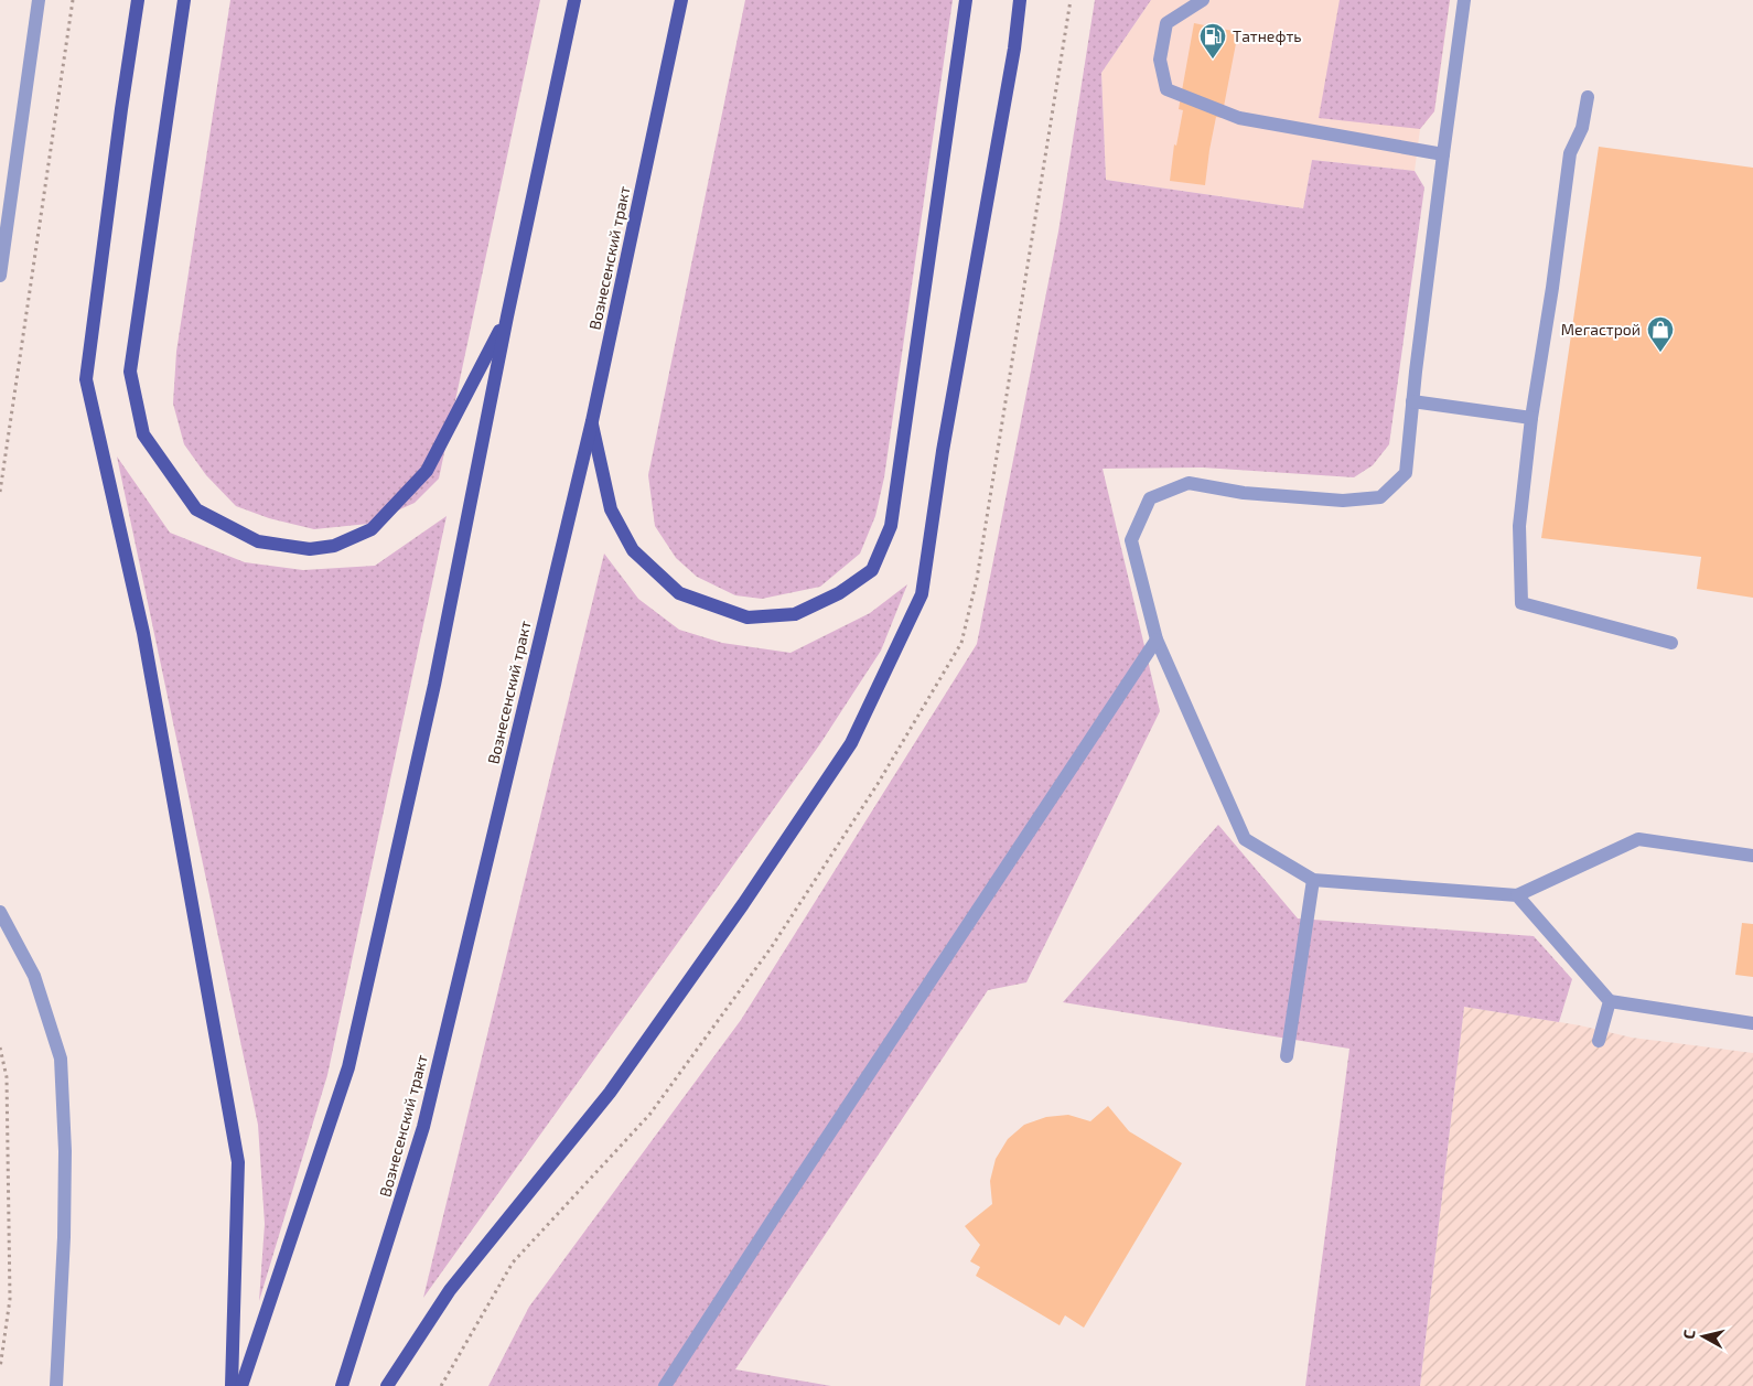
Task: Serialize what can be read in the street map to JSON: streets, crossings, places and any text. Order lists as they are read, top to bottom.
{
  "streets": {
    "main road": ["Вознесенский тракт"]
  },
  "places": {
    "fuel station": ["Татнефть"],
    "shop": ["Мегастрой"]
  },
  "north": "left"
}
